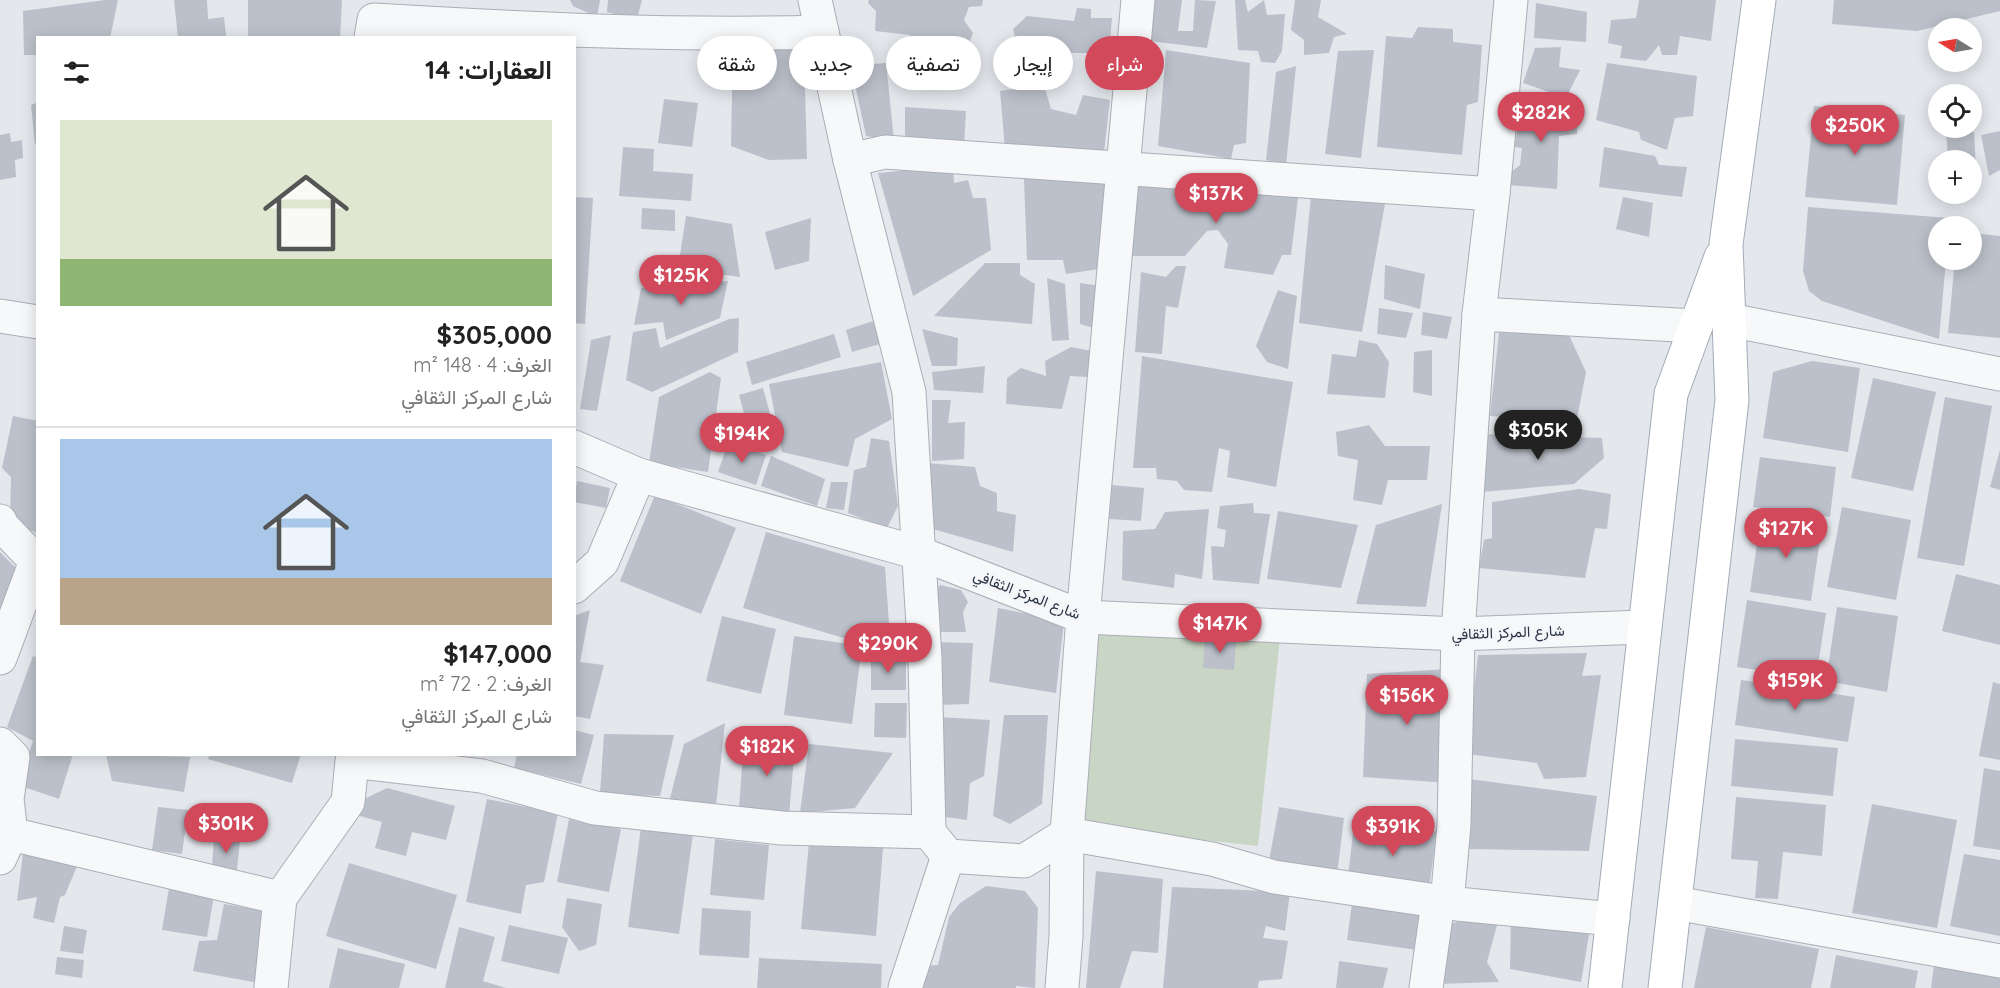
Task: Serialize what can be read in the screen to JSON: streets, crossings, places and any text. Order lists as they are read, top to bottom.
{
  "streets": {
    "street": ["شارع المركز الثقافي"]
  },
  "north": "left",
  "page": {
    "map_buttons": ["+", "−"],
    "chip": [
      "شراء",
      "إيجار",
      "تصفية",
      "جديد",
      "شقة"
    ],
    "heading": "العقارات: 14",
    "price": [
      "$282K",
      "$250K",
      "$137K",
      "$125K",
      "$305K",
      "$194K",
      "$127K",
      "$147K",
      "$290K",
      "$159K",
      "$156K",
      "$182K",
      "$301K",
      "$391K"
    ],
    "list": [
      {
        "name": "$305,000",
        "note": "الغرف: 4 · 148 m² · شارع المركز الثقافي"
      },
      {
        "name": "$147,000",
        "note": "الغرف: 2 · 72 m² · شارع المركز الثقافي"
      }
    ]
  }
}
